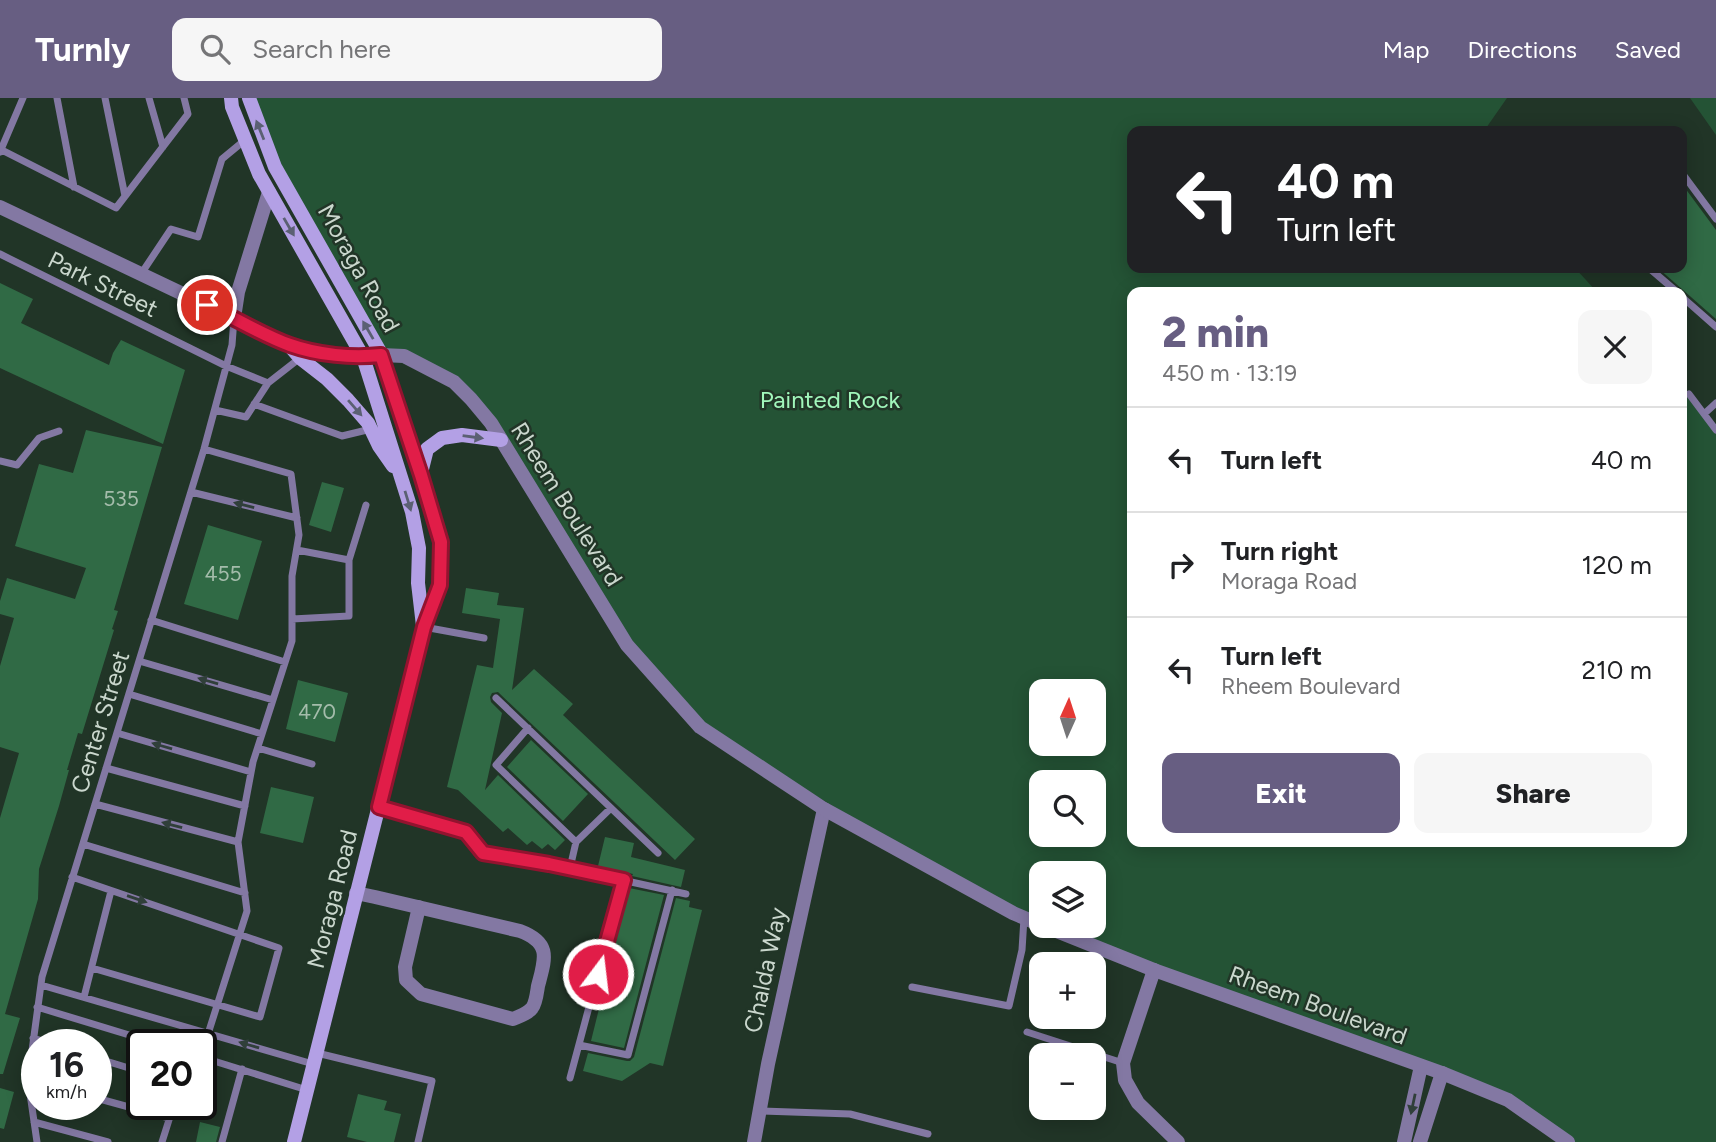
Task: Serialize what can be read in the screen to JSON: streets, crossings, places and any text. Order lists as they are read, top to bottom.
{
  "streets": {
    "main road": ["Moraga Road"],
    "street": ["Rheem Boulevard", "Chalda Way"],
    "lane": ["Park Street", "Center Street"]
  },
  "crossings": [
    ["Moraga Road", "Rheem Boulevard"],
    ["Park Street", "Center Street"],
    ["Rheem Boulevard", "Center Street"],
    ["Rheem Boulevard", "Chalda Way"]
  ],
  "parks": ["Painted Rock"],
  "house_numbers": ["535", "455", "470"],
  "north": "top",
  "page": {
    "header": "Turnly",
    "search": "Search here",
    "nav": ["Map", "Directions", "Saved"],
    "turn": ["40 m", "Turn left"],
    "heading": ["2 min", "450 m · 13:19"],
    "list": [
      {
        "name": "Turn left",
        "value": "40 m"
      },
      {
        "name": "Turn right",
        "note": "Moraga Road",
        "value": "120 m"
      },
      {
        "name": "Turn left",
        "note": "Rheem Boulevard",
        "value": "210 m"
      }
    ],
    "map_buttons": ["+", "−"],
    "buttons": ["Exit", "Share"],
    "speed": "16 km/h",
    "limit": "20"
  }
}
